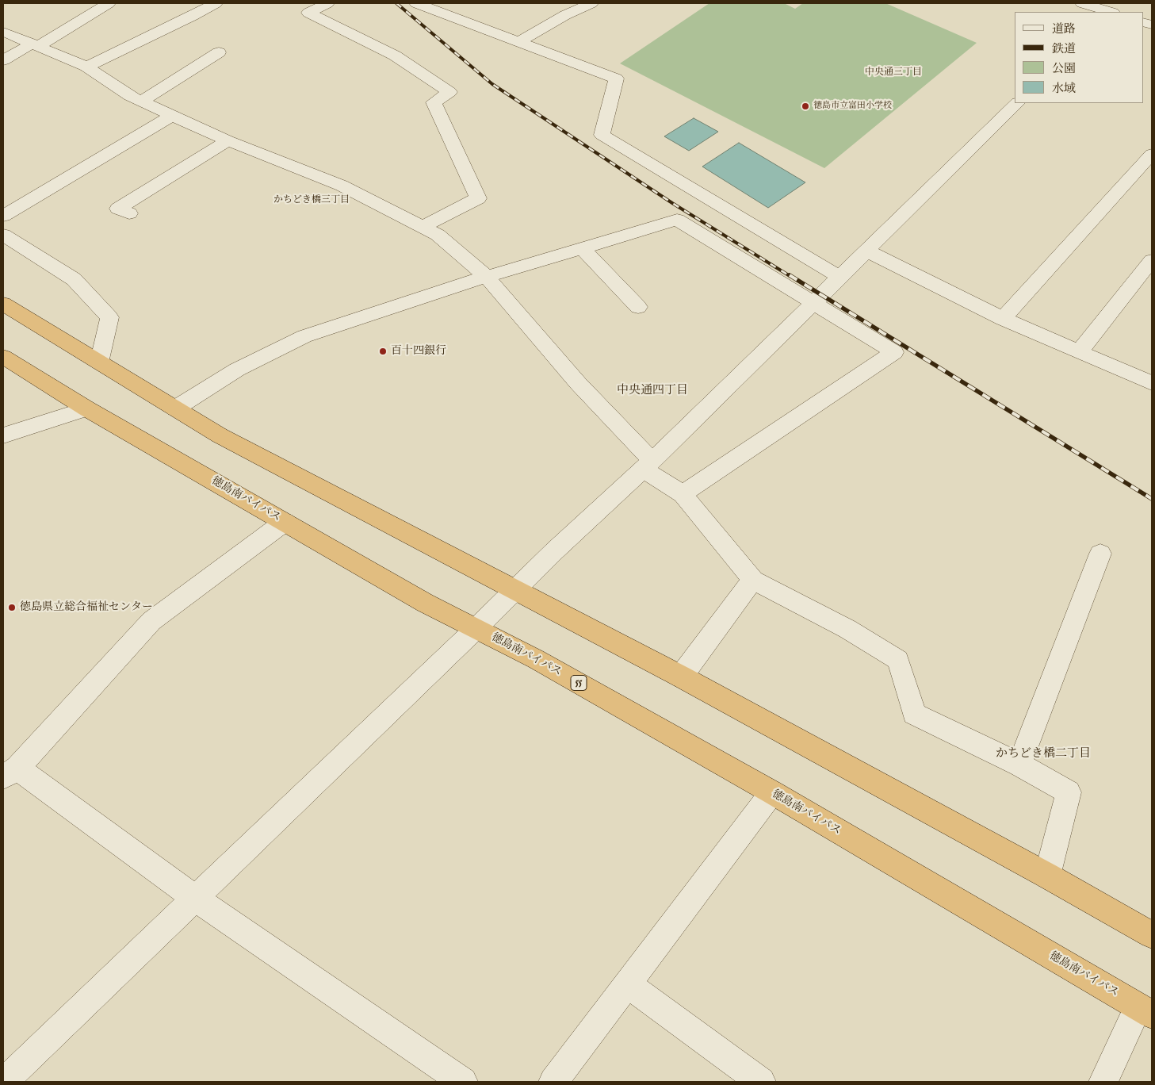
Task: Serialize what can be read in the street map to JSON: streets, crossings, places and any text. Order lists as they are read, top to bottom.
{
  "streets": {
    "highway": ["徳島南バイパス", "55"]
  },
  "districts": [
    "中央通三丁目",
    "かちどき橋三丁目",
    "中央通四丁目",
    "かちどき橋二丁目"
  ],
  "places": ["徳島市立富田小学校", "百十四銀行", "徳島県立総合福祉センター"],
  "legend": [
    "道路",
    "鉄道",
    "公園",
    "水域"
  ]
}
